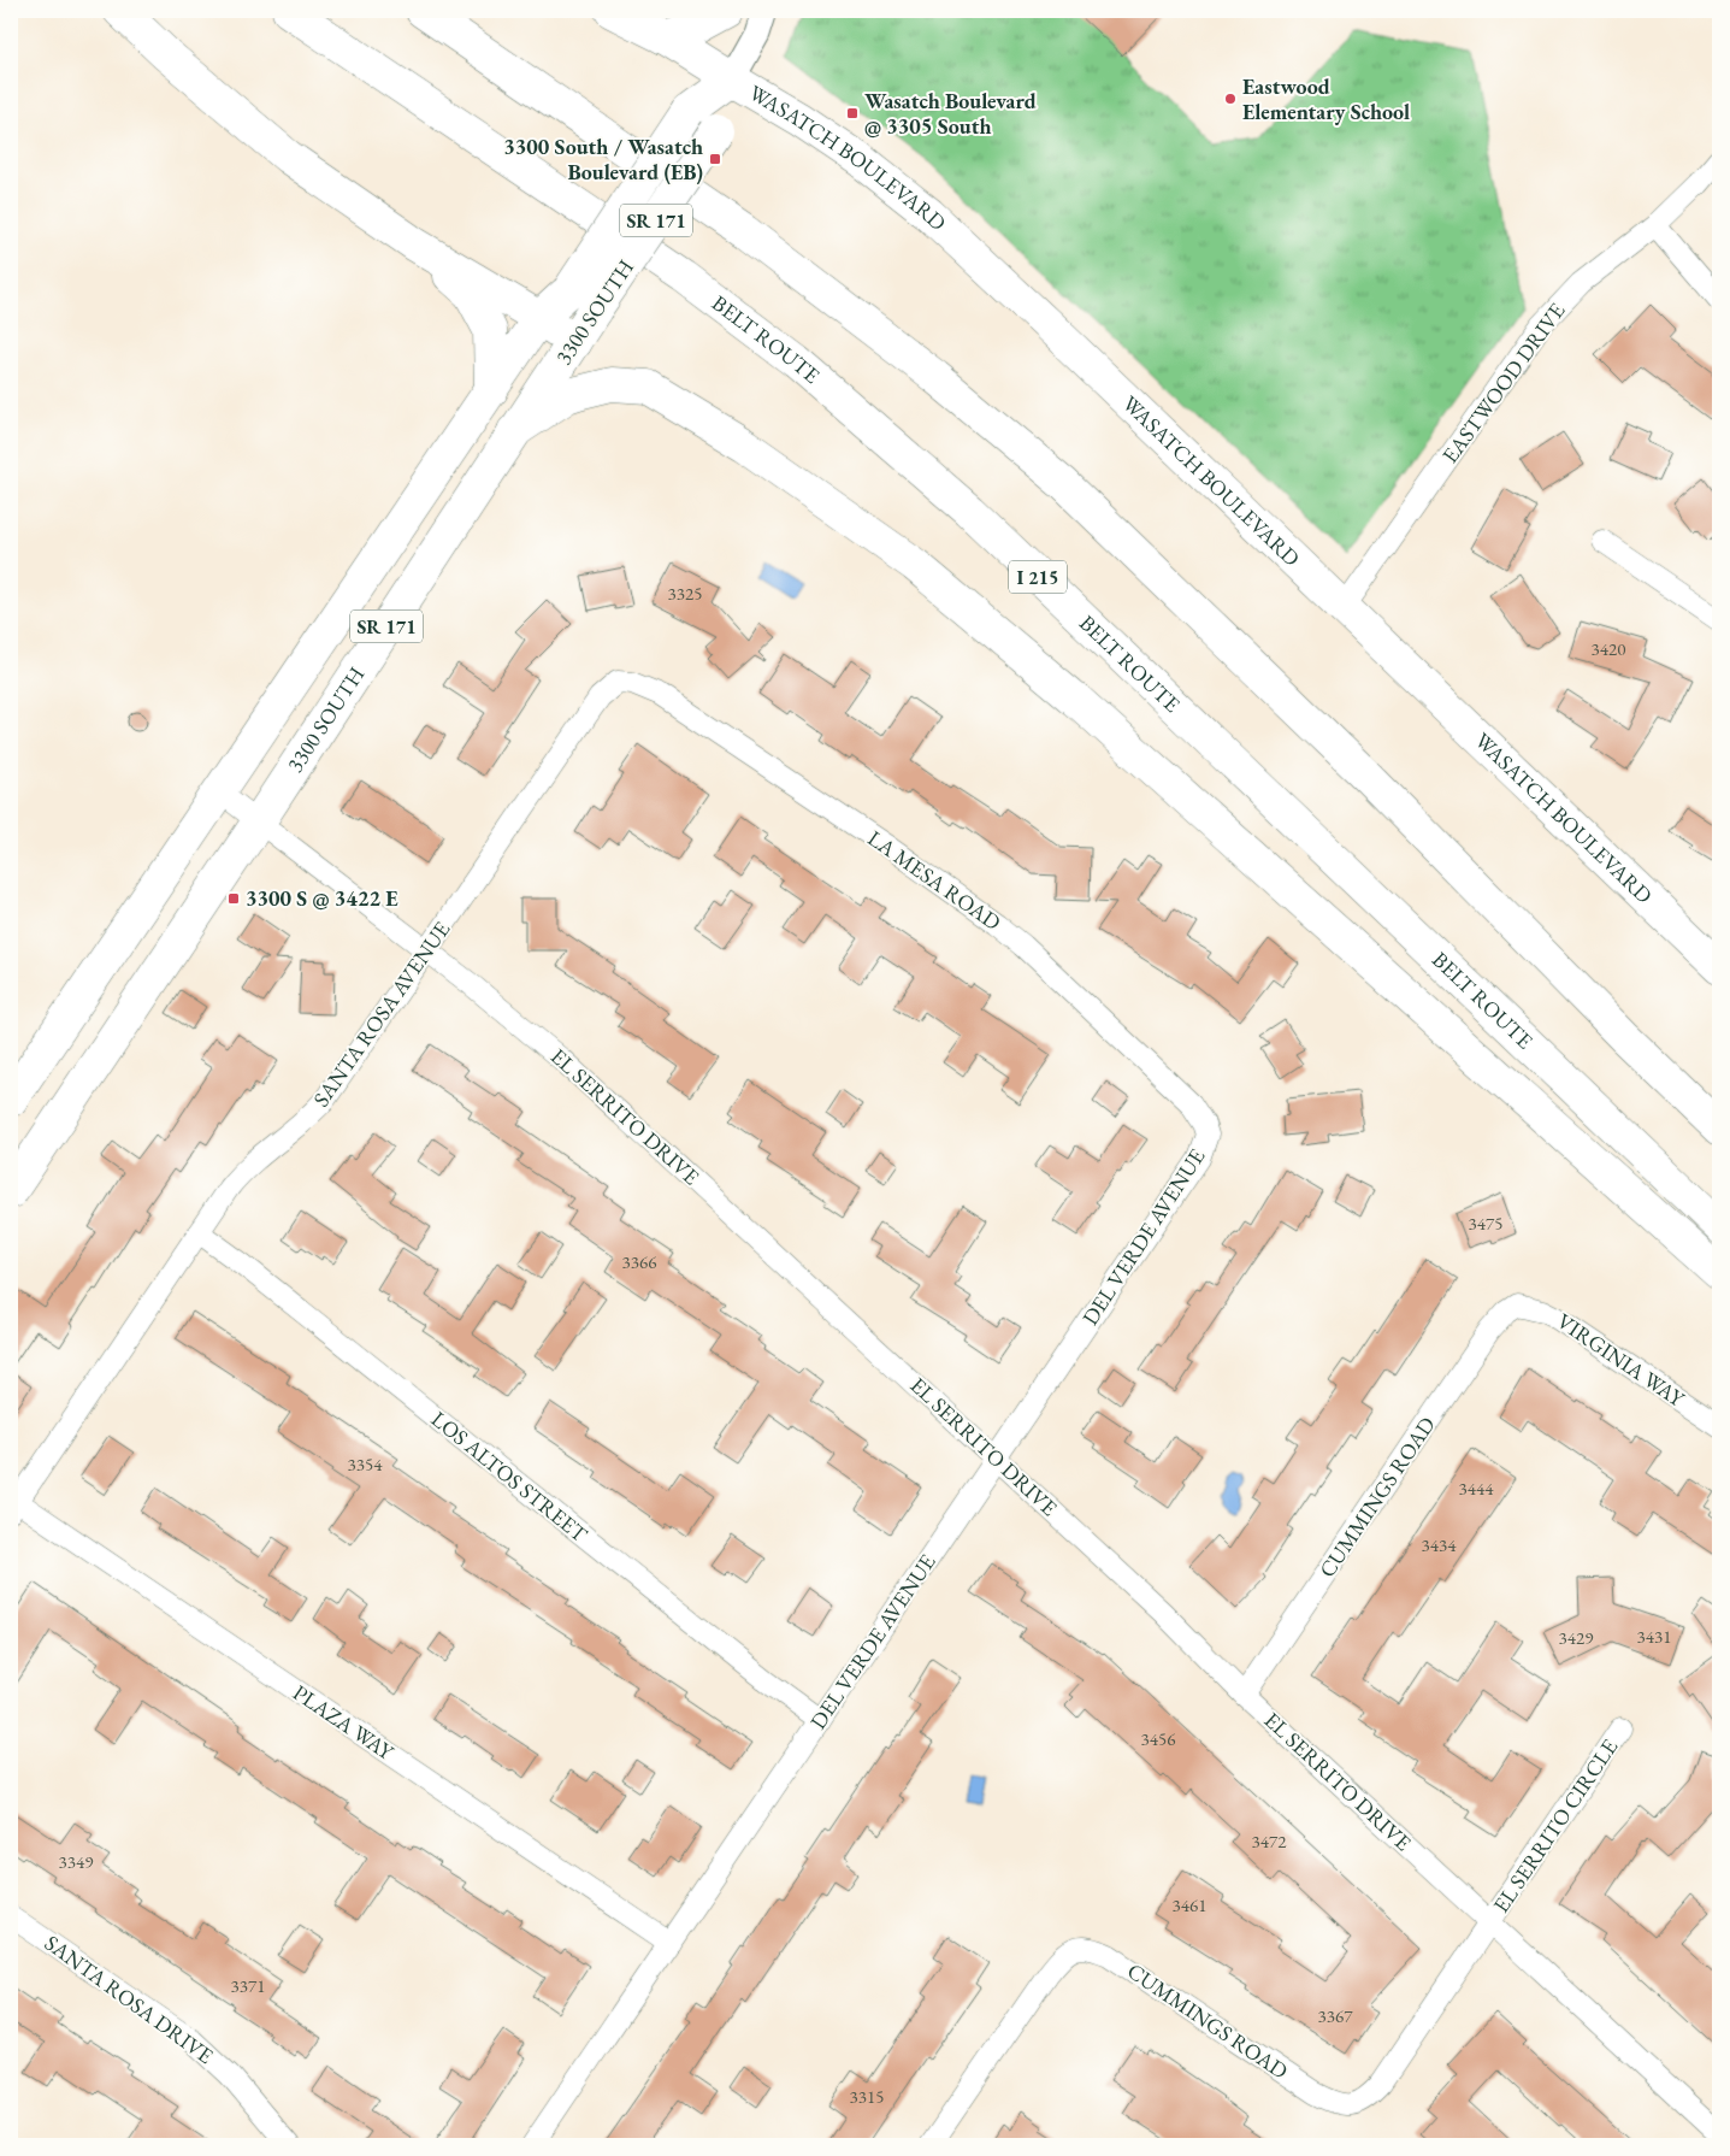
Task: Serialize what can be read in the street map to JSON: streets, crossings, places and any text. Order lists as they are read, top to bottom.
{
  "streets": {
    "main road": [
      "WASATCH BOULEVARD",
      "SR 171",
      "3300 SOUTH",
      "BELT ROUTE",
      "I 215"
    ],
    "street": [
      "EASTWOOD DRIVE",
      "LA MESA ROAD",
      "SANTA ROSA AVENUE",
      "EL SERRITO DRIVE",
      "DEL VERDE AVENUE",
      "VIRGINIA WAY",
      "LOS ALTOS STREET",
      "CUMMINGS ROAD",
      "PLAZA WAY",
      "EL SERRITO CIRCLE",
      "SANTA ROSA DRIVE"
    ]
  },
  "crossings": [
    ["WASATCH BOULEVARD", "3300 SOUTH"],
    ["WASATCH BOULEVARD", "EASTWOOD DRIVE"],
    ["3300 SOUTH", "EL SERRITO DRIVE"],
    ["LA MESA ROAD", "SANTA ROSA AVENUE"],
    ["LA MESA ROAD", "DEL VERDE AVENUE"],
    ["SANTA ROSA AVENUE", "EL SERRITO DRIVE"],
    ["SANTA ROSA AVENUE", "LOS ALTOS STREET"],
    ["SANTA ROSA AVENUE", "PLAZA WAY"],
    ["EL SERRITO DRIVE", "DEL VERDE AVENUE"],
    ["EL SERRITO DRIVE", "CUMMINGS ROAD"],
    ["EL SERRITO DRIVE", "EL SERRITO CIRCLE"],
    ["DEL VERDE AVENUE", "LOS ALTOS STREET"],
    ["DEL VERDE AVENUE", "PLAZA WAY"],
    ["VIRGINIA WAY", "CUMMINGS ROAD"],
    ["CUMMINGS ROAD", "EL SERRITO CIRCLE"]
  ],
  "places": {
    "other": ["Eastwood Elementary School"],
    "transit": ["Wasatch Boulevard @ 3305 South", "3300 South / Wasatch Boulevard (EB)", "3300 S @ 3422 E"]
  },
  "house_numbers": [
    "3325",
    "3420",
    "3475",
    "3366",
    "3354",
    "3444",
    "3434",
    "3431",
    "3429",
    "3456",
    "3472",
    "3349",
    "3461",
    "3371",
    "3367",
    "3315"
  ]
}
